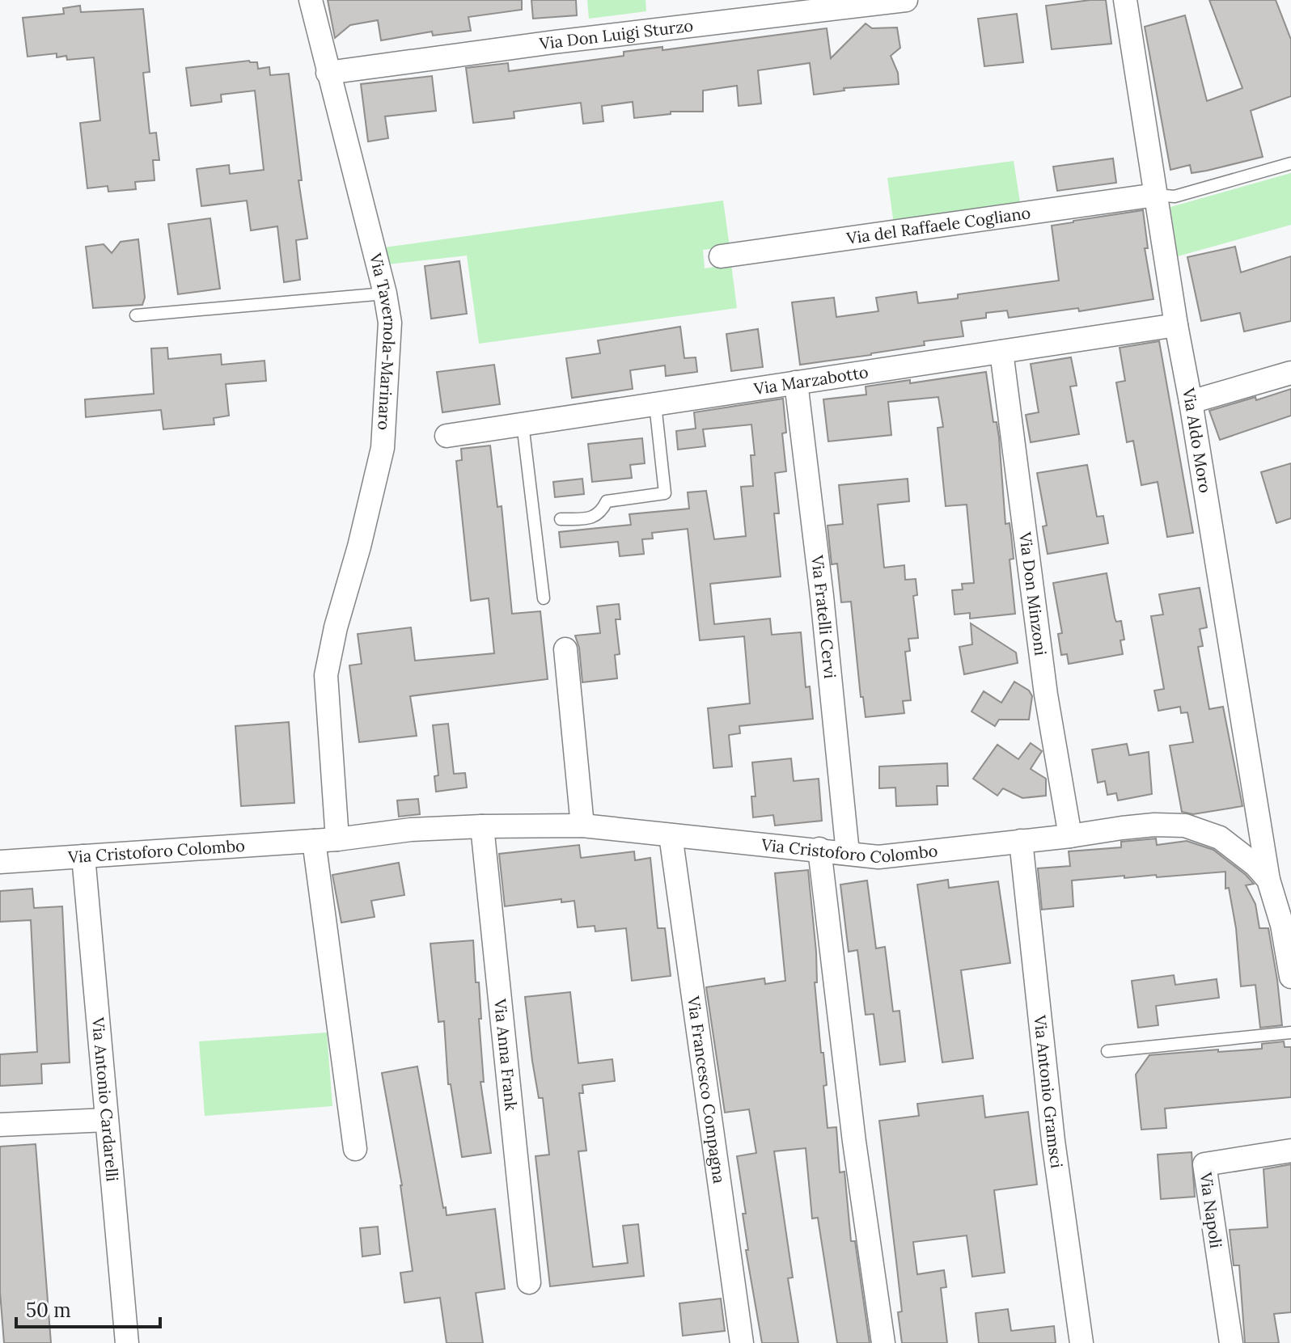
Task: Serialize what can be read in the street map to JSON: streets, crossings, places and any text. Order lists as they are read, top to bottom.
{
  "streets": {
    "street": [
      "Via Don Luigi Sturzo",
      "Via del Raffaele Cogliano",
      "Via Tavernola-Marinaro",
      "Via Marzabotto",
      "Via Aldo Moro",
      "Via Don Minzoni",
      "Via Fratelli Cervi",
      "Via Cristoforo Colombo",
      "Via Anna Frank",
      "Via Francesco Compagna",
      "Via Antonio Gramsci",
      "Via Antonio Cardarelli",
      "Via Napoli"
    ]
  },
  "crossings": [
    ["Via Don Luigi Sturzo", "Via Tavernola-Marinaro"],
    ["Via del Raffaele Cogliano", "Via Aldo Moro"],
    ["Via Tavernola-Marinaro", "Via Cristoforo Colombo"],
    ["Via Marzabotto", "Via Aldo Moro"],
    ["Via Marzabotto", "Via Don Minzoni"],
    ["Via Marzabotto", "Via Fratelli Cervi"],
    ["Via Aldo Moro", "Via Cristoforo Colombo"],
    ["Via Don Minzoni", "Via Cristoforo Colombo"],
    ["Via Fratelli Cervi", "Via Cristoforo Colombo"],
    ["Via Cristoforo Colombo", "Via Anna Frank"],
    ["Via Cristoforo Colombo", "Via Francesco Compagna"],
    ["Via Cristoforo Colombo", "Via Antonio Gramsci"],
    ["Via Cristoforo Colombo", "Via Antonio Cardarelli"]
  ],
  "scale_bar": "50 m"
}
